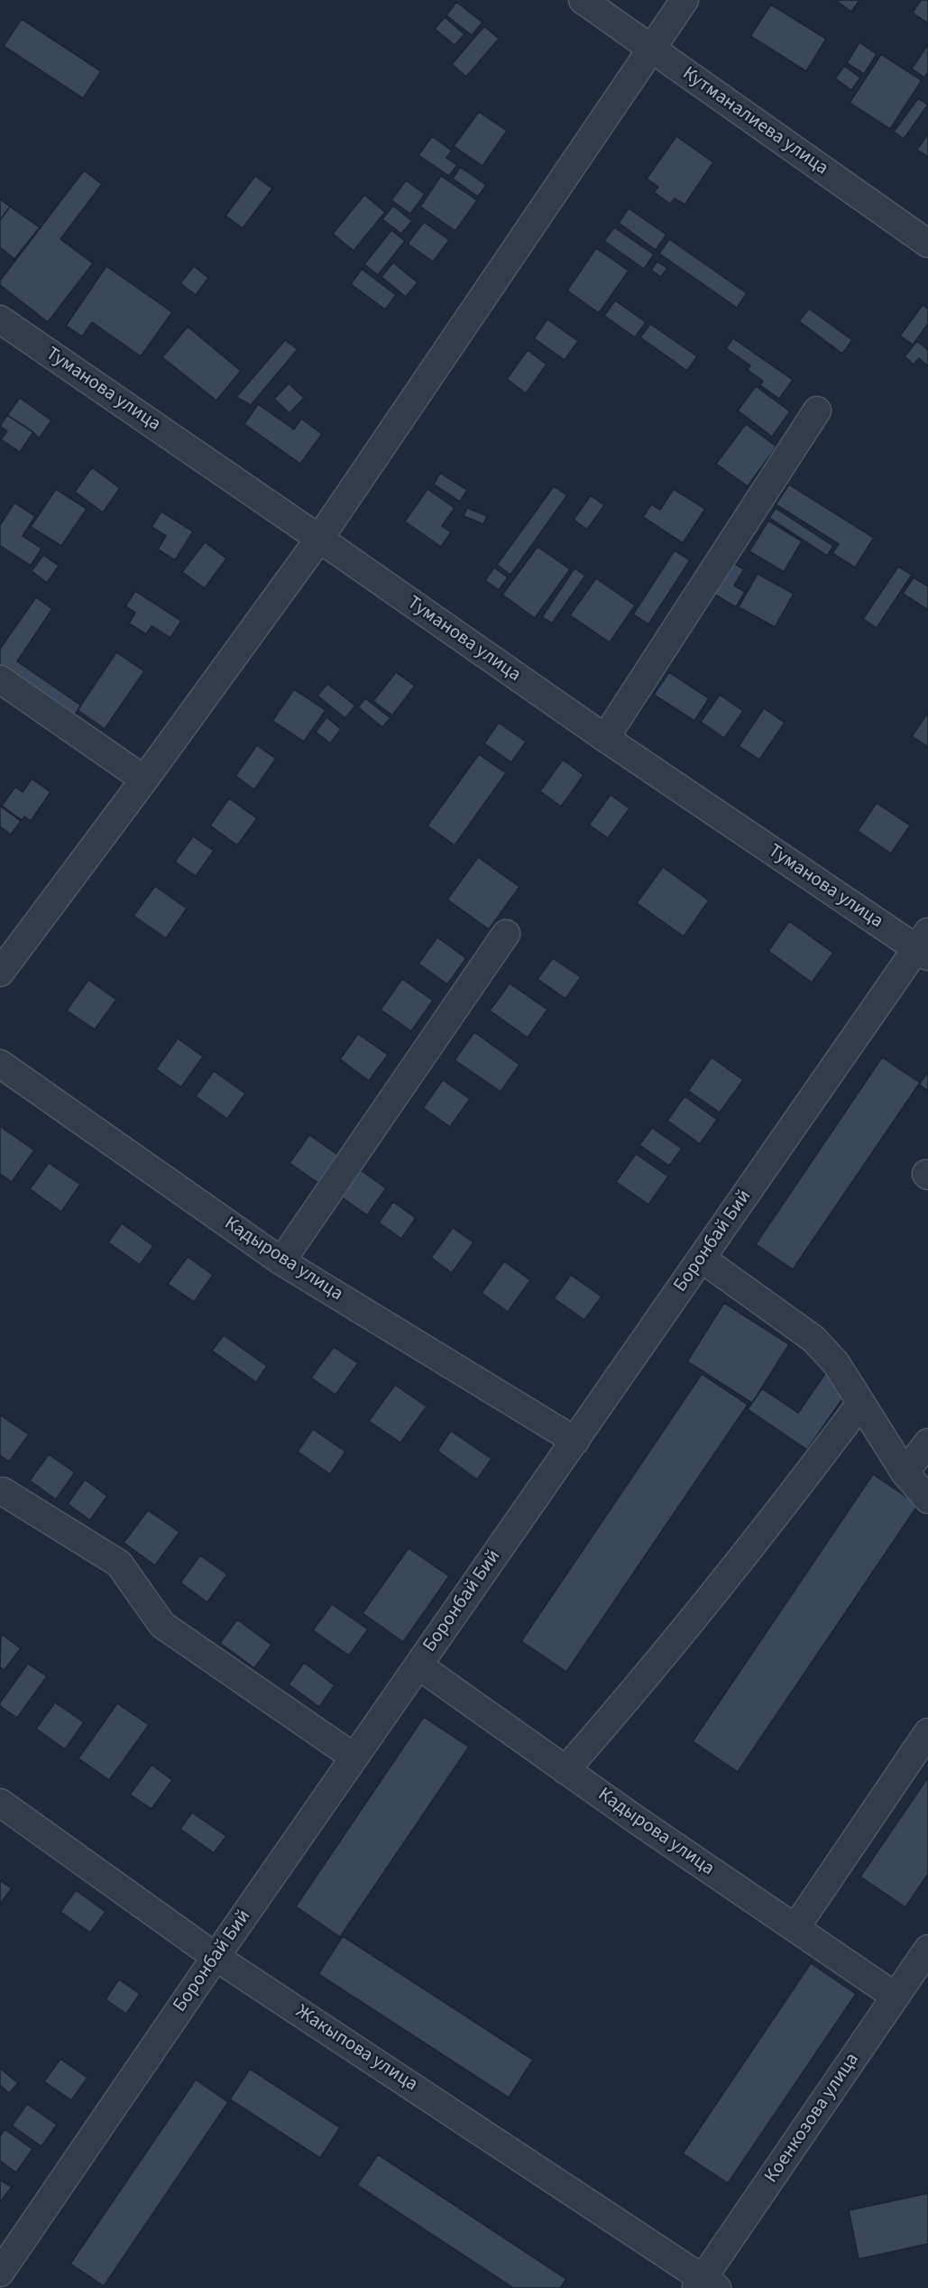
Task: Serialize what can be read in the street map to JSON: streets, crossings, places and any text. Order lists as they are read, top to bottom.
{
  "streets": {
    "street": [
      "Кутманалиева улица",
      "Туманова улица",
      "Боронбай Бий",
      "Кадырова улица",
      "Жакыпова улица",
      "Коенкозова улица"
    ]
  },
  "crossings": [
    ["Туманова улица", "Боронбай Бий"],
    ["Боронбай Бий", "Кадырова улица"],
    ["Боронбай Бий", "Жакыпова улица"],
    ["Кадырова улица", "Коенкозова улица"],
    ["Жакыпова улица", "Коенкозова улица"]
  ]
}
